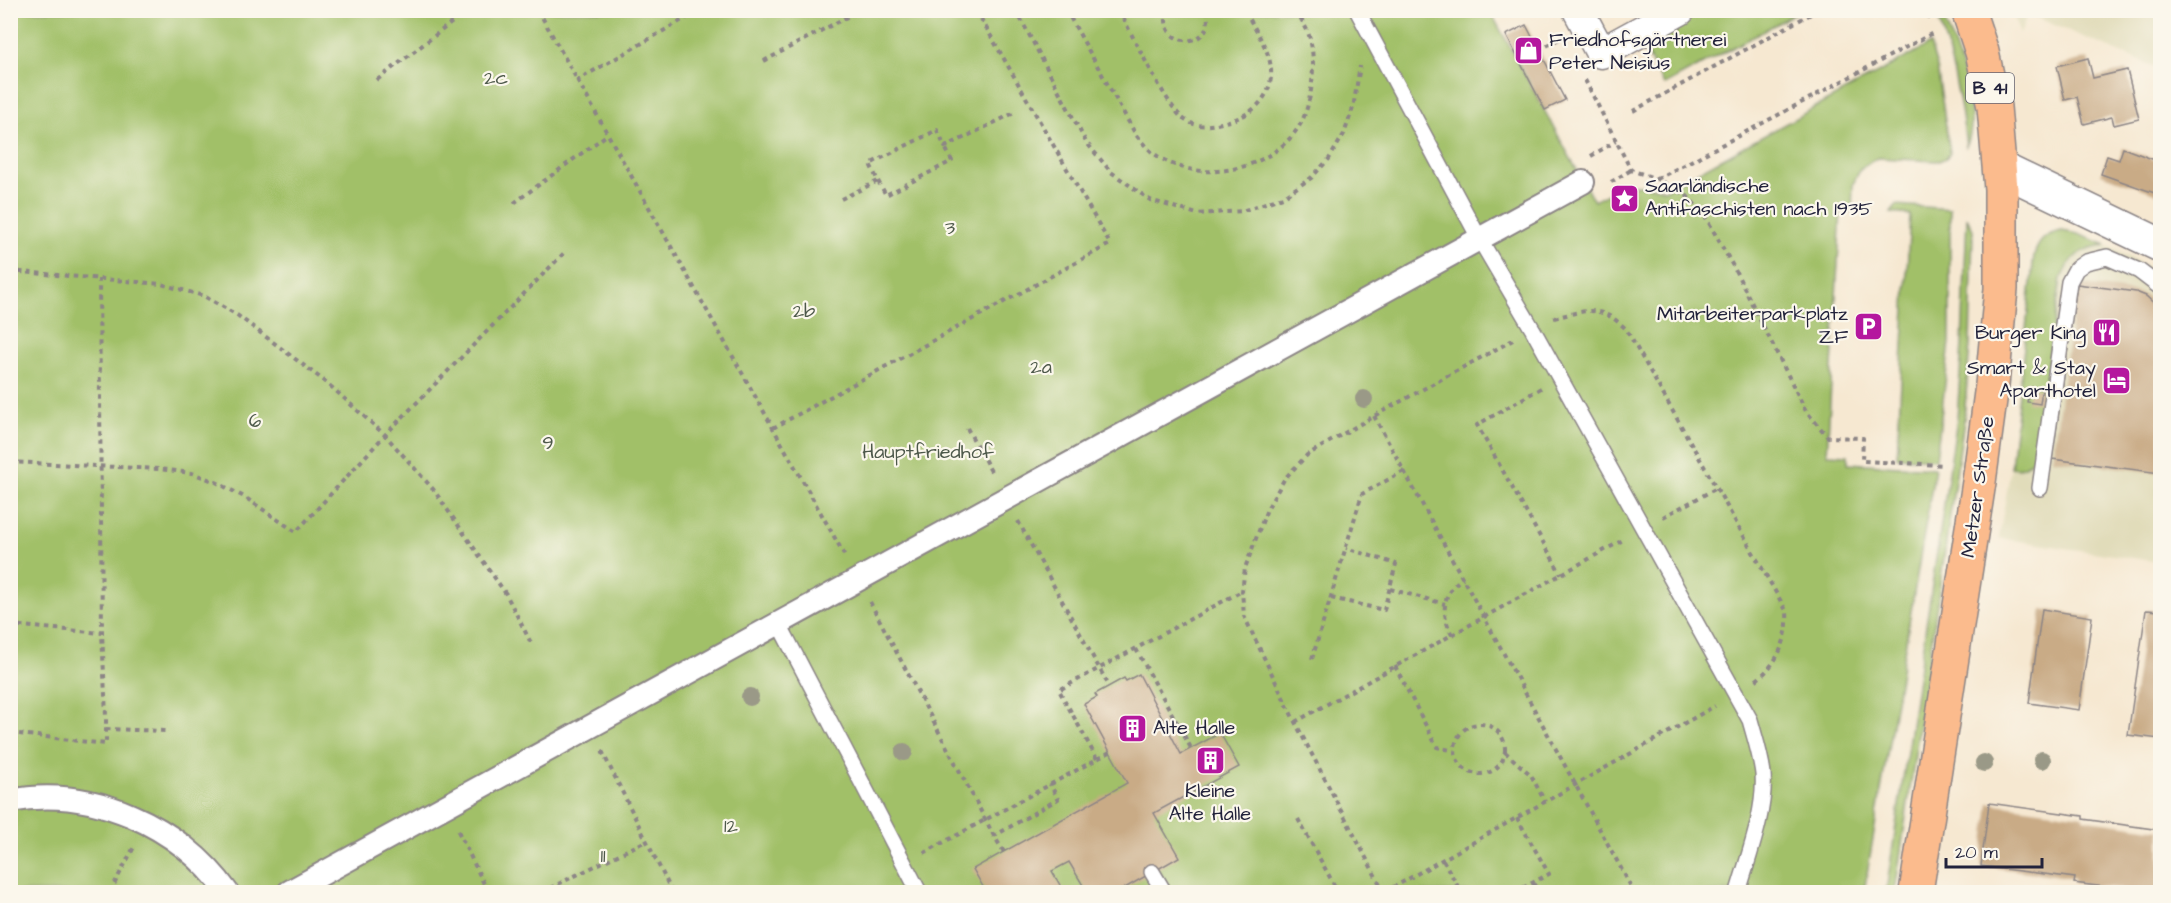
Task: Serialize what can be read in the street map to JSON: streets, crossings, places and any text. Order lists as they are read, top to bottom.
{
  "streets": {
    "main road": ["B 41", "Metzer Straße"]
  },
  "parks": [
    "2c",
    "3",
    "2b",
    "2a",
    "6",
    "9",
    "Hauptfriedhof",
    "12",
    "11"
  ],
  "places": {
    "shop": ["Friedhofsgärtnerei Peter Neisius"],
    "place": ["Saarländische Antifaschisten nach 1935"],
    "parking": ["Mitarbeiterparkplatz ZF"],
    "restaurant": ["Burger King"],
    "hotel": ["Smart & Stay Aparthotel"],
    "building": ["Alte Halle", "Kleine Alte Halle"]
  },
  "scale_bar": "20 m"
}
